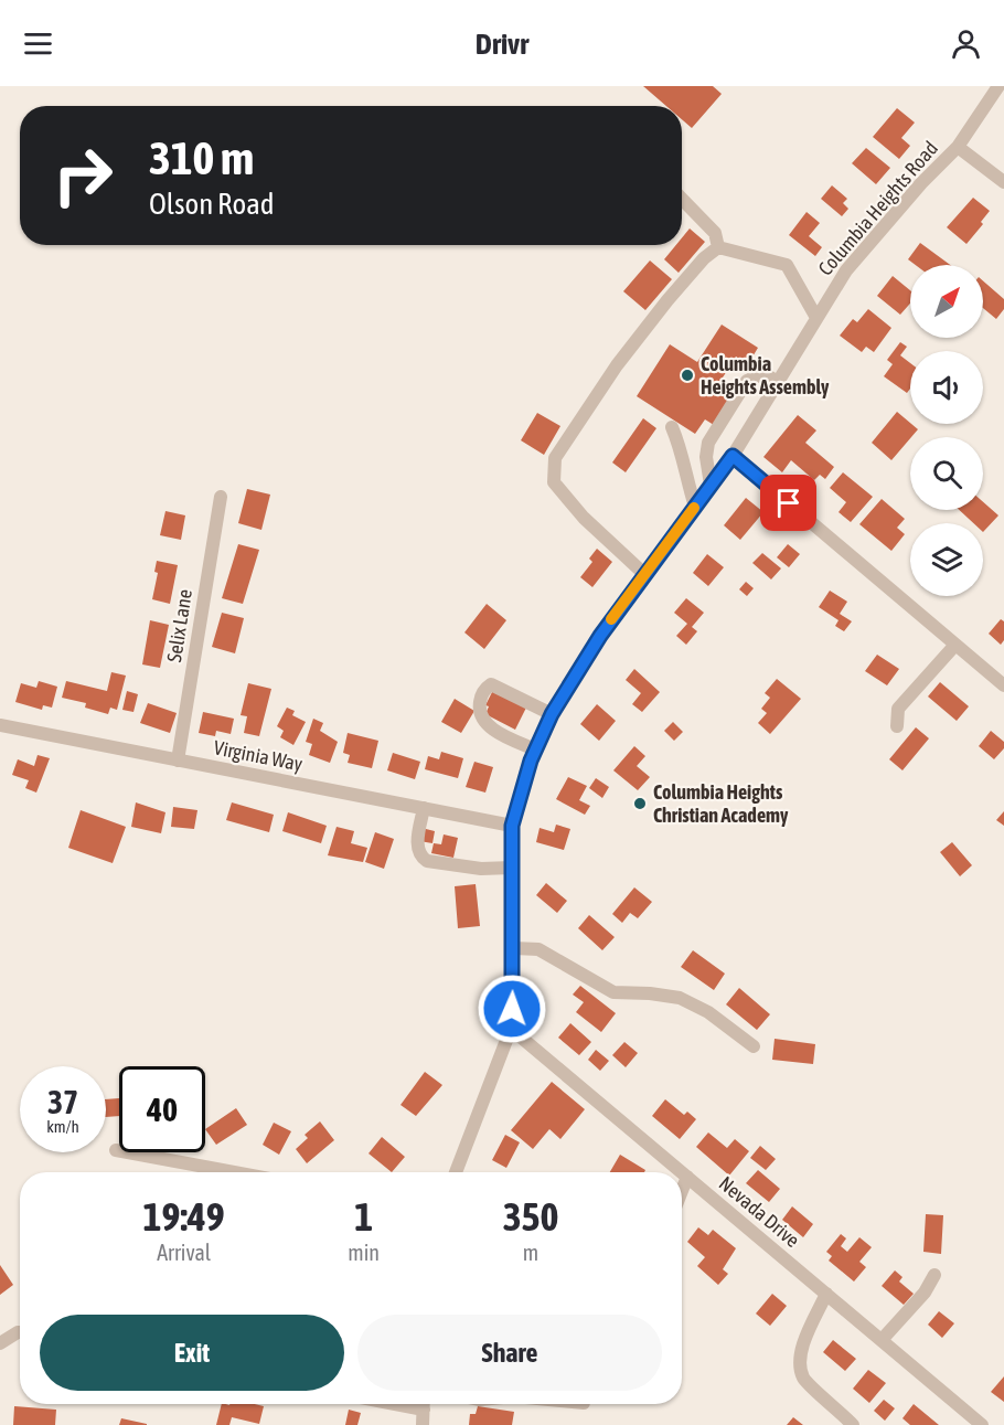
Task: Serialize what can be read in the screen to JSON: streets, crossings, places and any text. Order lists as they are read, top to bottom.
{
  "streets": {
    "street": [
      "Columbia Heights Road",
      "Selix Lane",
      "Virginia Way",
      "Nevada Drive"
    ]
  },
  "crossings": [
    ["Columbia Heights Road", "Virginia Way"],
    ["Columbia Heights Road", "Nevada Drive"],
    ["Selix Lane", "Virginia Way"]
  ],
  "places": ["Columbia Heights Assembly", "Columbia Heights Christian Academy"],
  "north": "top right",
  "page": {
    "header": "Drivr",
    "turn": ["310 m", "Olson Road"],
    "speed": "37 km/h",
    "limit": "40",
    "eta": [
      "19:49",
      "Arrival",
      "1",
      "min",
      "350",
      "m"
    ],
    "buttons": ["Exit", "Share"]
  }
}
